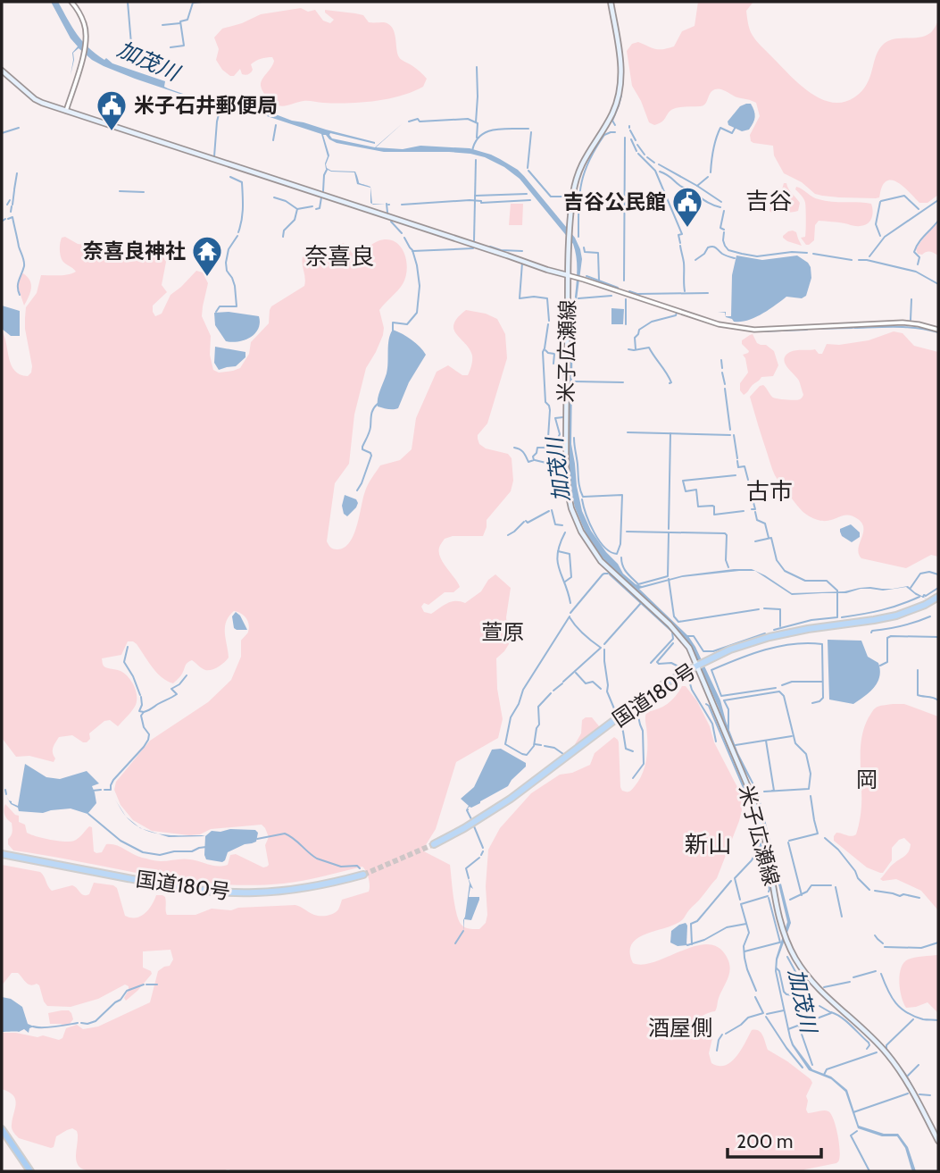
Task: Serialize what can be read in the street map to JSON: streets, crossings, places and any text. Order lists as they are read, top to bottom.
{
  "streets": {
    "highway": ["国道180号"],
    "main road": ["米子広瀬線"]
  },
  "crossings": [
    ["米子広瀬線", "国道180号"]
  ],
  "districts": [
    "吉谷",
    "奈喜良",
    "古市",
    "萱原",
    "岡",
    "新山",
    "酒屋側"
  ],
  "water": ["加茂川"],
  "places": {
    "public building": ["米子石井郵便局", "吉谷公民館"],
    "temple": ["奈喜良神社"]
  },
  "scale_bar": "200 m"
}
